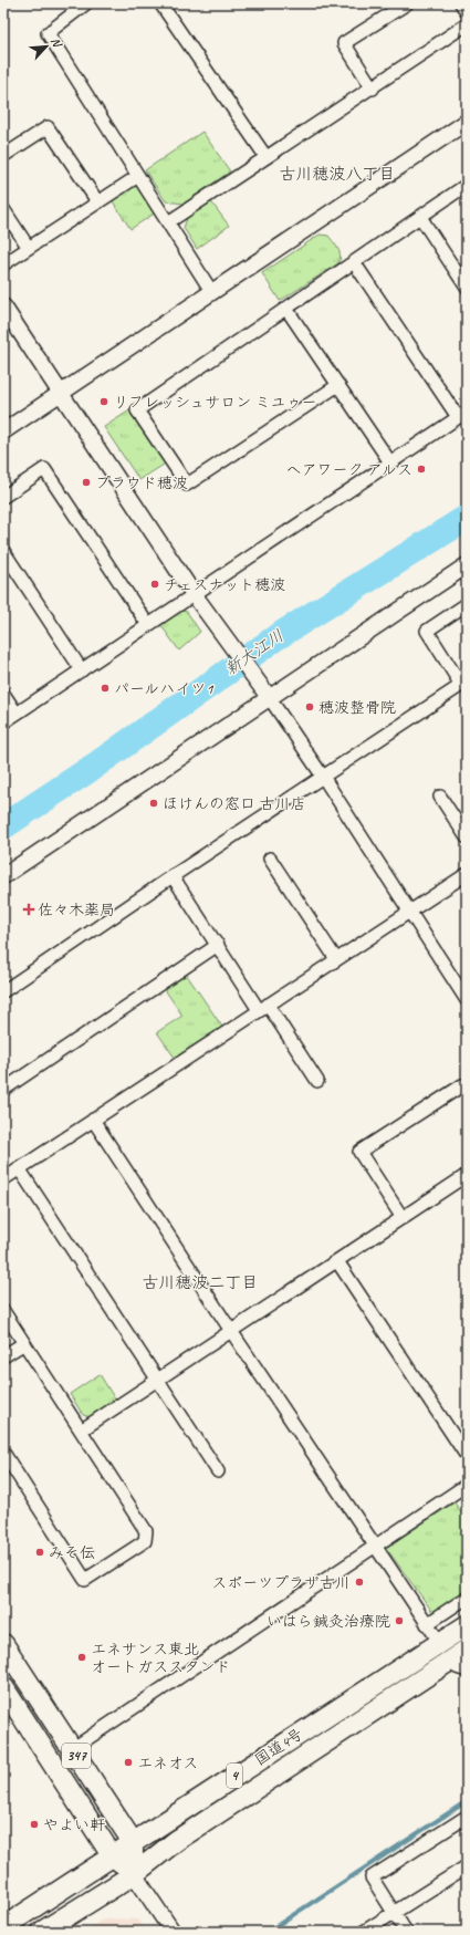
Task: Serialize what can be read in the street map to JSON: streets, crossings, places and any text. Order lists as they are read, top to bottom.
{
  "streets": {
    "highway": ["国道4号", "347", "4"]
  },
  "crossings": [
    ["国道4号", "347"]
  ],
  "districts": ["古川穂波八丁目", "古川穂波二丁目"],
  "water": ["新大江川"],
  "places": {
    "other": [
      "リフレッシュサロン ミユゥー",
      "ヘアワーク アルス",
      "プラウド穂波",
      "チェスナット穂波",
      "パールハイツ1",
      "穂波整骨院",
      "ほけんの窓口 古川店",
      "みそ伝",
      "スポーツプラザ古川",
      "いはら鍼灸治療院",
      "エネサンス東北 オートガススタンド",
      "エネオス",
      "やよい軒"
    ],
    "health": ["佐々木薬局"]
  },
  "north": "top right"
}
